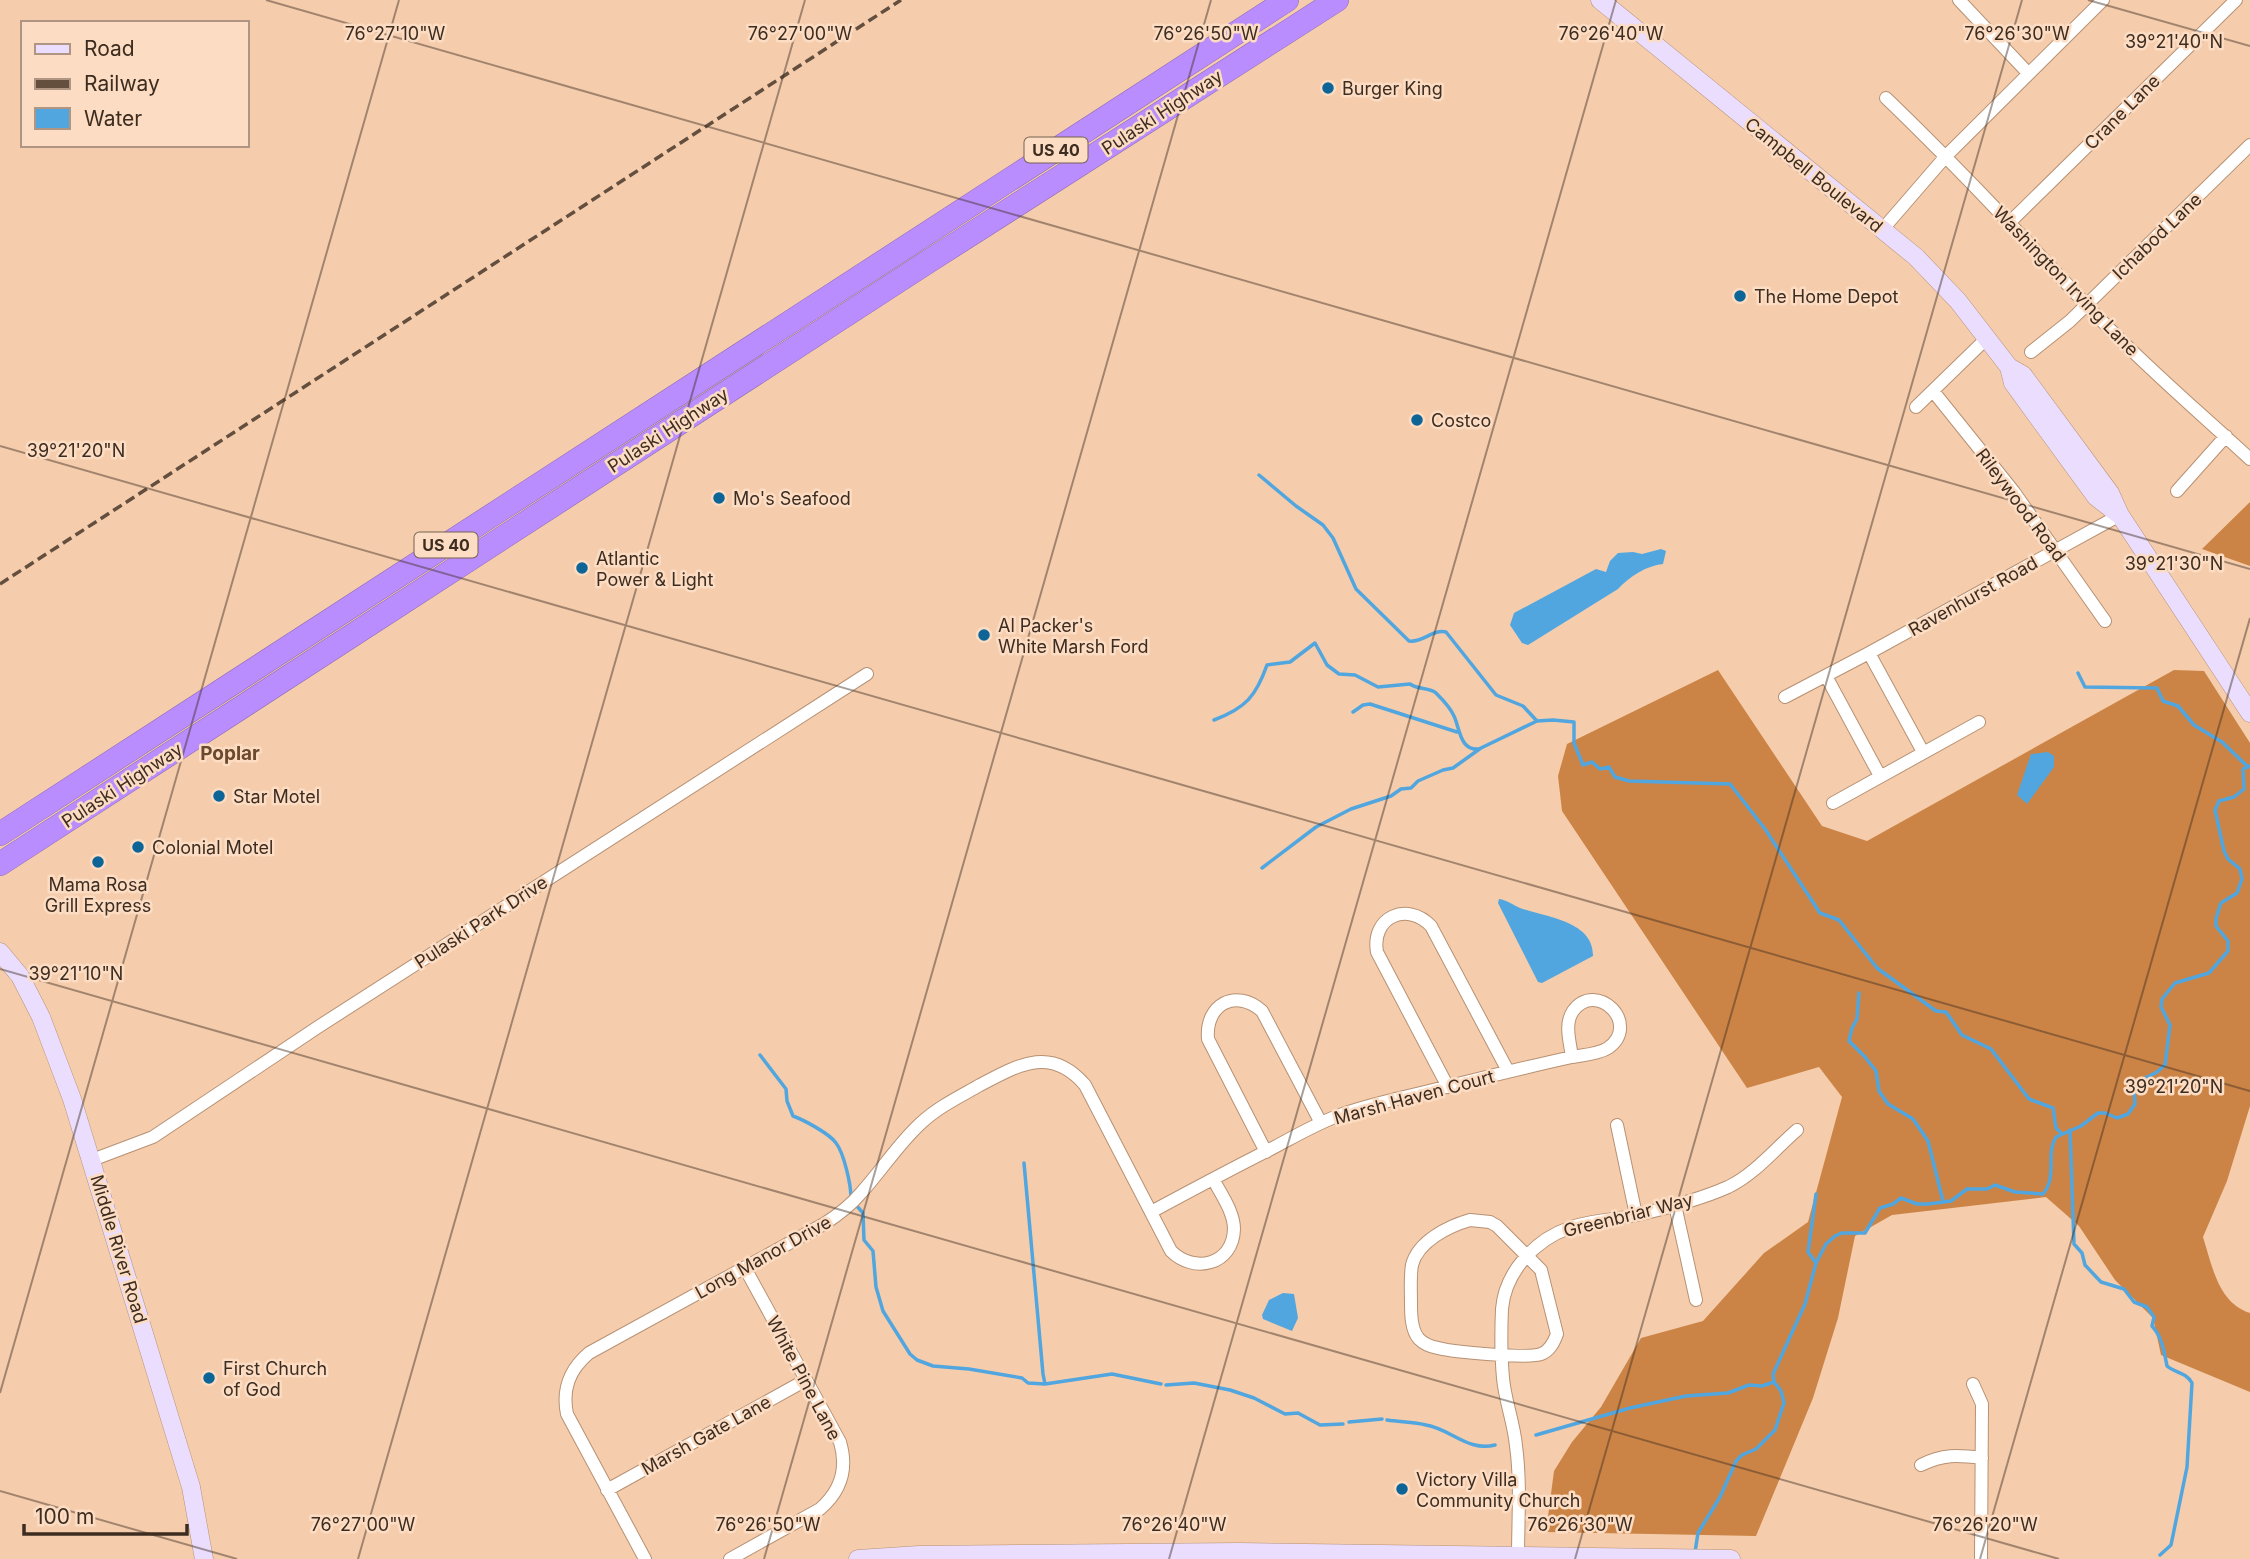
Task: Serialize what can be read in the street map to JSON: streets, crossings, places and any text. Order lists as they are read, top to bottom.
{
  "streets": {
    "highway": ["Pulaski Highway", "US 40"],
    "street": [
      "Crane Lane",
      "Campbell Boulevard",
      "Ichabod Lane",
      "Washington Irving Lane",
      "Rileywood Road",
      "Ravenhurst Road",
      "Pulaski Park Drive",
      "Marsh Haven Court",
      "Greenbriar Way",
      "Middle River Road",
      "Long Manor Drive",
      "White Pine Lane",
      "Marsh Gate Lane"
    ]
  },
  "crossings": [
    ["Crane Lane", "Washington Irving Lane"],
    ["Campbell Boulevard", "Ravenhurst Road"],
    ["Ichabod Lane", "Washington Irving Lane"],
    ["Rileywood Road", "Ravenhurst Road"],
    ["Pulaski Park Drive", "Middle River Road"],
    ["Marsh Haven Court", "Long Manor Drive"],
    ["Long Manor Drive", "White Pine Lane"],
    ["Long Manor Drive", "Marsh Gate Lane"],
    ["White Pine Lane", "Marsh Gate Lane"]
  ],
  "districts": ["Poplar"],
  "places": [
    "Burger King",
    "The Home Depot",
    "Costco",
    "Mo's Seafood",
    "Atlantic Power & Light",
    "Al Packer's White Marsh Ford",
    "Star Motel",
    "Colonial Motel",
    "Mama Rosa Grill Express",
    "First Church of God",
    "Victory Villa Community Church"
  ],
  "legend": ["Road", "Railway", "Water"],
  "scale_bar": "100 m",
  "coordinates": [
    "76°27'10\"W",
    "76°27'00\"W",
    "76°26'50\"W",
    "76°26'40\"W",
    "76°26'30\"W",
    "39°21'40\"N",
    "39°21'20\"N",
    "39°21'30\"N",
    "39°21'10\"N",
    "76°26'20\"W"
  ]
}
